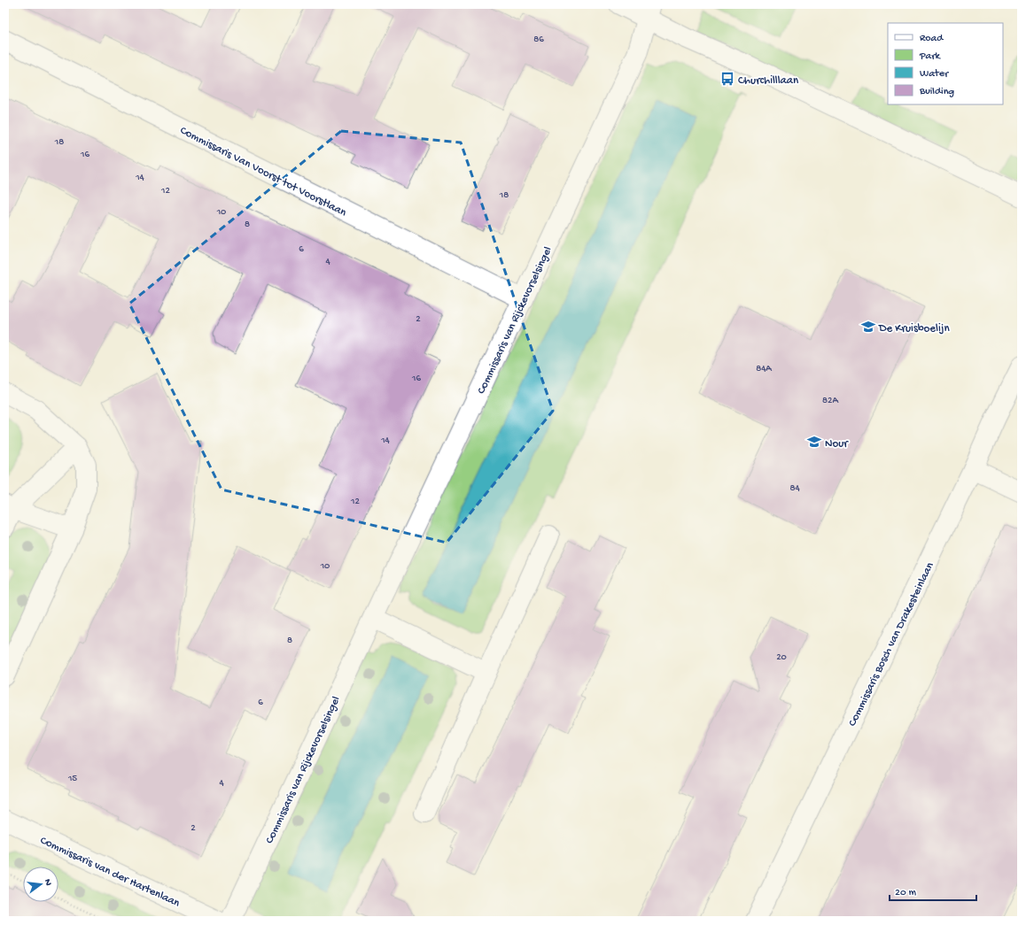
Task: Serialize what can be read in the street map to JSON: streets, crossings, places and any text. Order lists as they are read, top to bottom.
{
  "streets": {
    "street": [
      "Commissaris Van Voorst tot Voorstlaan",
      "Commissaris van Rijckevorselsingel",
      "Commissaris Bosch van Drakesteinlaan",
      "Commissaris van der Hartenlaan"
    ]
  },
  "crossings": [
    ["Commissaris Van Voorst tot Voorstlaan", "Commissaris van Rijckevorselsingel"]
  ],
  "places": {
    "bus stop": ["Churchilllaan"],
    "school or university": ["De Kruisboelijn", "Nour"]
  },
  "house_numbers": [
    "86",
    "18",
    "16",
    "14",
    "12",
    "18",
    "10",
    "8",
    "6",
    "4",
    "2",
    "84A",
    "16",
    "82A",
    "14",
    "84",
    "12",
    "10",
    "8",
    "20",
    "6",
    "15",
    "4",
    "2"
  ],
  "legend": [
    "Road",
    "Park",
    "Water",
    "Building"
  ],
  "scale_bar": "20 m",
  "north": "right"
}
